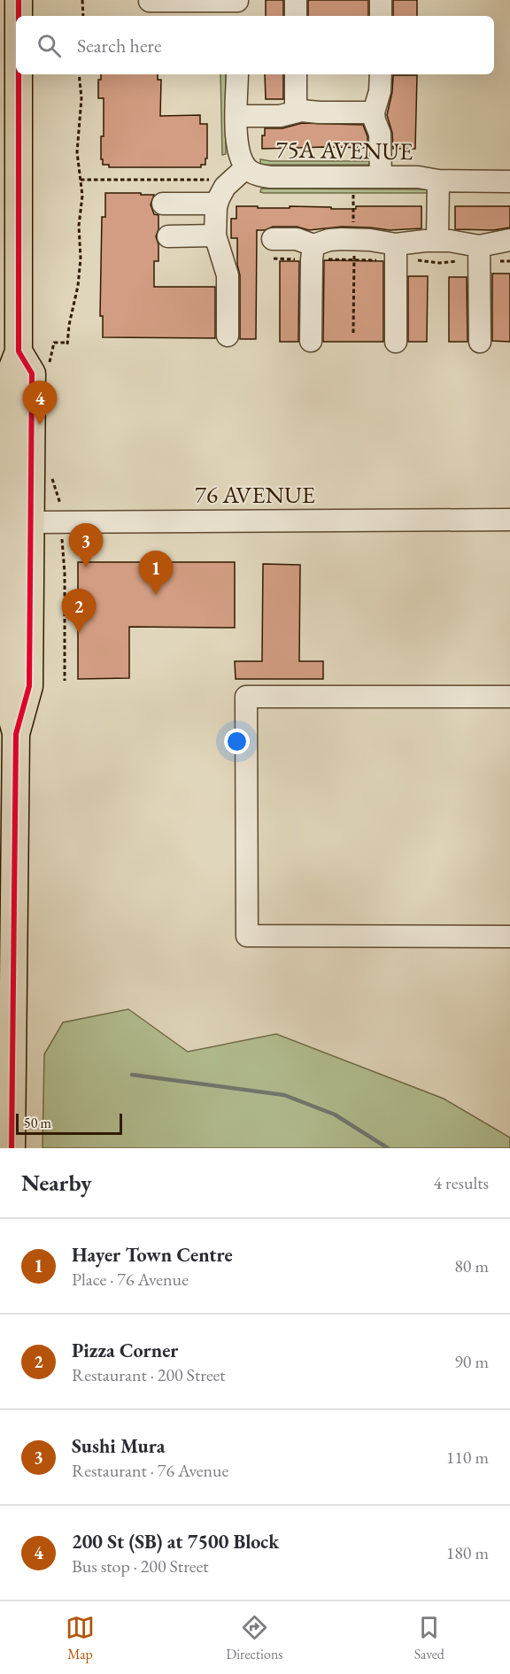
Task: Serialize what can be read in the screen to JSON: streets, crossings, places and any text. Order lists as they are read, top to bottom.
{
  "streets": {
    "street": ["75A AVENUE", "76 AVENUE"]
  },
  "scale_bar": "50 m",
  "page": {
    "search": "Search here",
    "pins": [
      "4",
      "3",
      "1",
      "2"
    ],
    "scale": "50 m",
    "heading": ["Nearby", "4 results"],
    "list": [
      {
        "mark": "1",
        "name": "Hayer Town Centre",
        "note": "Place · 76 Avenue",
        "value": "80 m"
      },
      {
        "mark": "2",
        "name": "Pizza Corner",
        "note": "Restaurant · 200 Street",
        "value": "90 m"
      },
      {
        "mark": "3",
        "name": "Sushi Mura",
        "note": "Restaurant · 76 Avenue",
        "value": "110 m"
      },
      {
        "mark": "4",
        "name": "200 St (SB) at 7500 Block",
        "note": "Bus stop · 200 Street",
        "value": "180 m"
      }
    ],
    "nav": ["Map", "Directions", "Saved"]
  }
}
